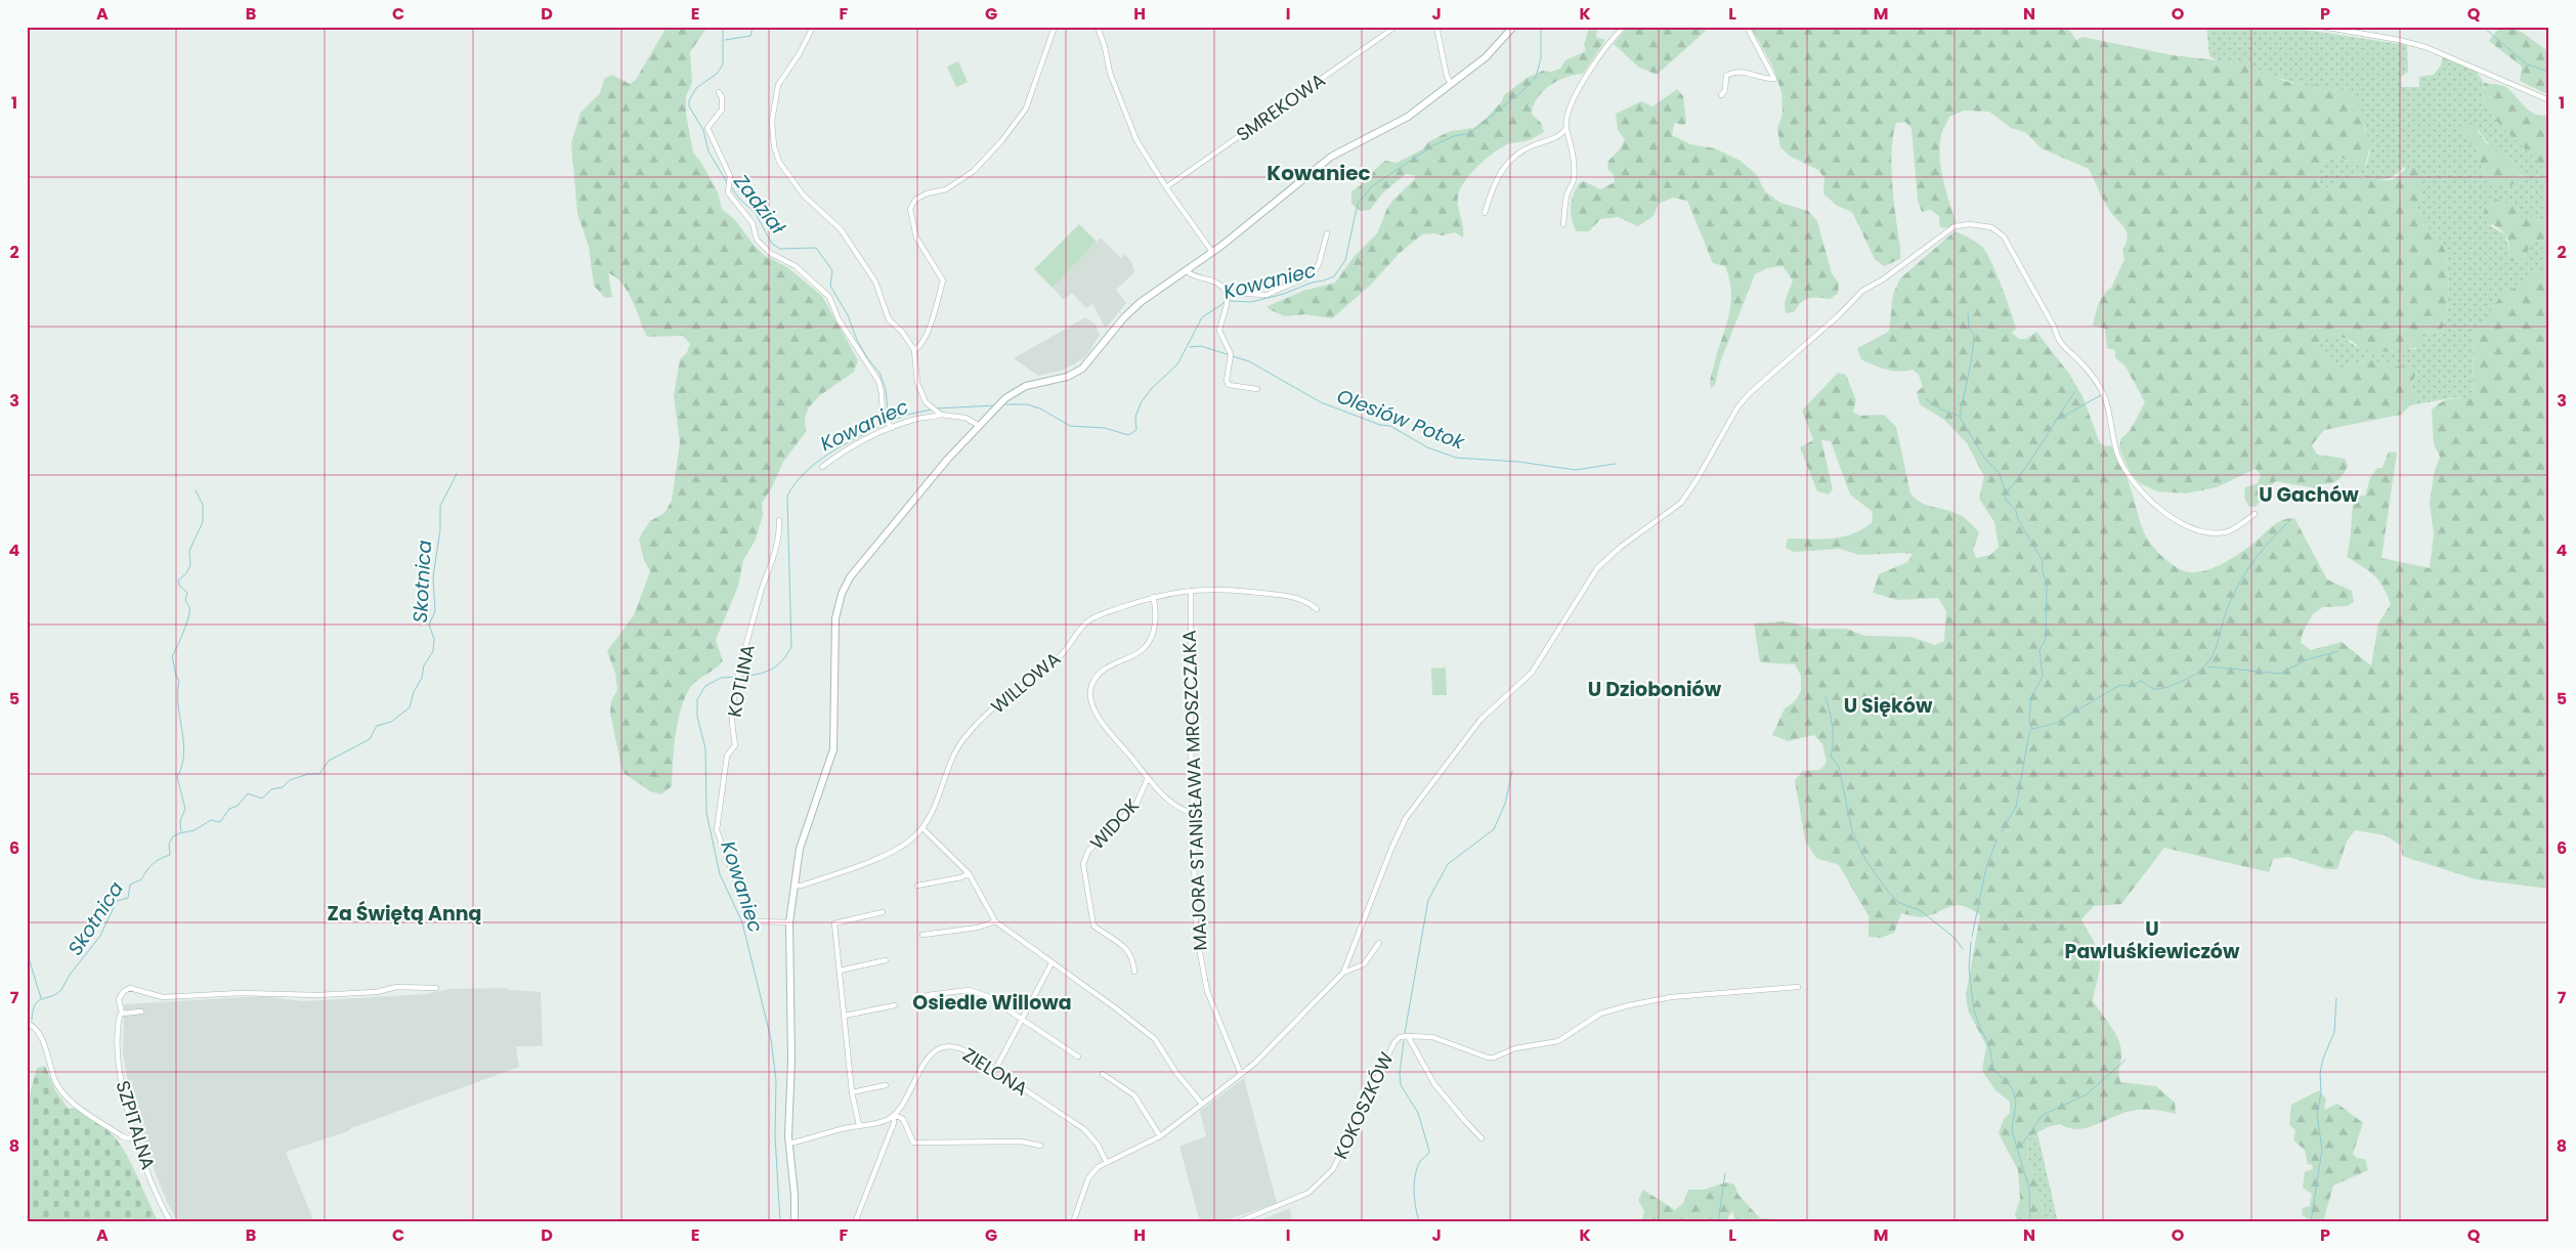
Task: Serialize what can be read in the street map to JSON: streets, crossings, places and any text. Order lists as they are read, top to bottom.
{
  "streets": {
    "street": [
      "SMREKOWA",
      "KOTLINA",
      "WILLOWA",
      "MAJORA STANISŁAWA MROSZCZAKA",
      "WIDOK",
      "ZIELONA",
      "KOKOSZKÓW",
      "SZPITALNA"
    ]
  },
  "crossings": [
    ["WILLOWA", "MAJORA STANISŁAWA MROSZCZAKA"],
    ["WILLOWA", "WIDOK"],
    ["MAJORA STANISŁAWA MROSZCZAKA", "WIDOK"]
  ],
  "districts": [
    "Kowaniec",
    "U Gachów",
    "U Dzioboniów",
    "U Sięków",
    "Za Świętą Anną",
    "U Pawluśkiewiczów",
    "Osiedle Willowa"
  ],
  "water": [
    "Zadział",
    "Kowaniec",
    "Olesiów Potok",
    "Skotnica"
  ],
  "grid": {
    "columns": [
      "A",
      "B",
      "C",
      "D",
      "E",
      "F",
      "G",
      "H",
      "I",
      "J",
      "K",
      "L",
      "M",
      "N",
      "O",
      "P",
      "Q"
    ],
    "rows": [
      "1",
      "2",
      "3",
      "4",
      "5",
      "6",
      "7",
      "8"
    ]
  }
}
